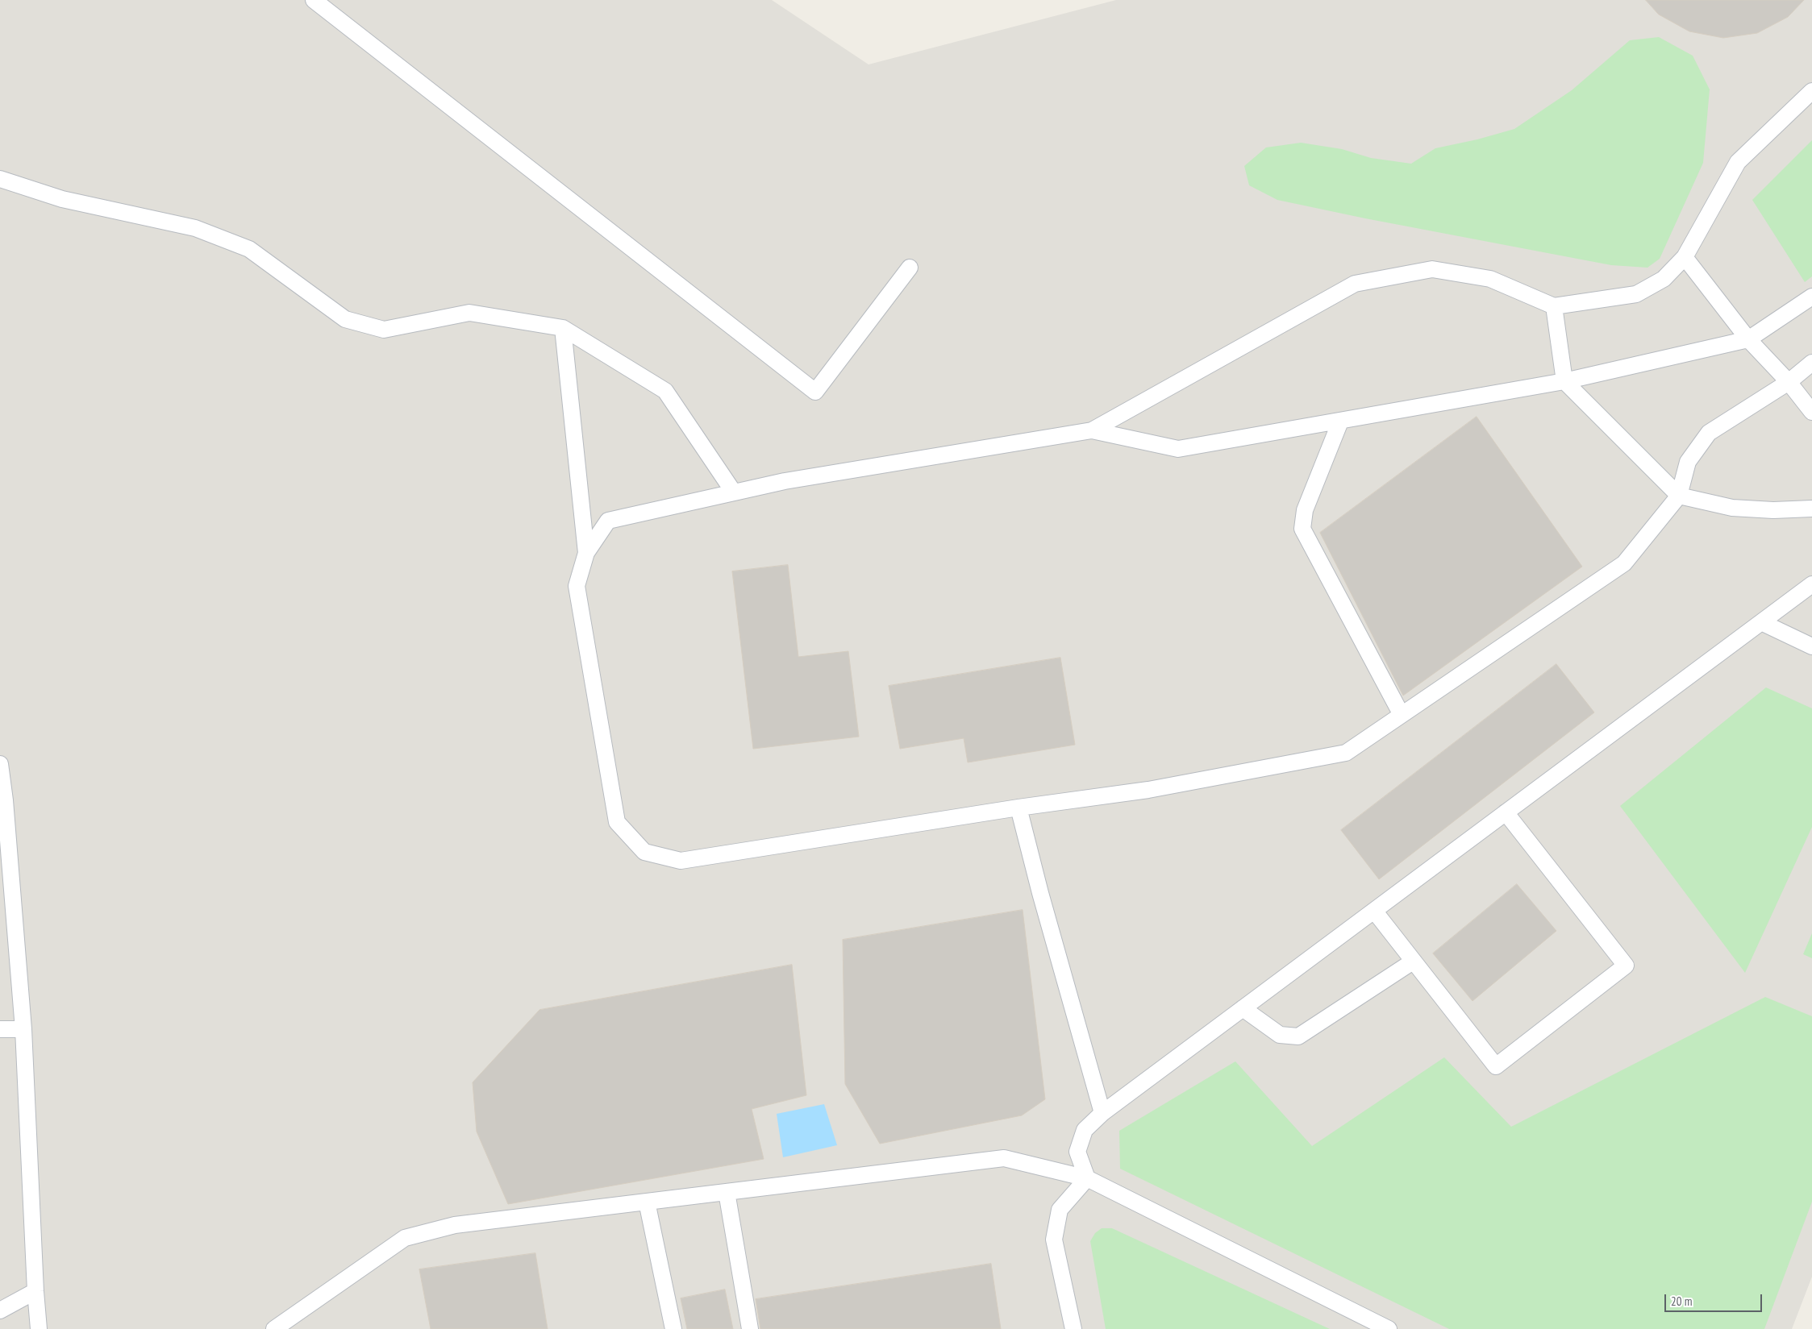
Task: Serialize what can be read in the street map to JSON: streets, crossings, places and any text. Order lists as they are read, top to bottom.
{
  "scale_bar": "20 m"
}
